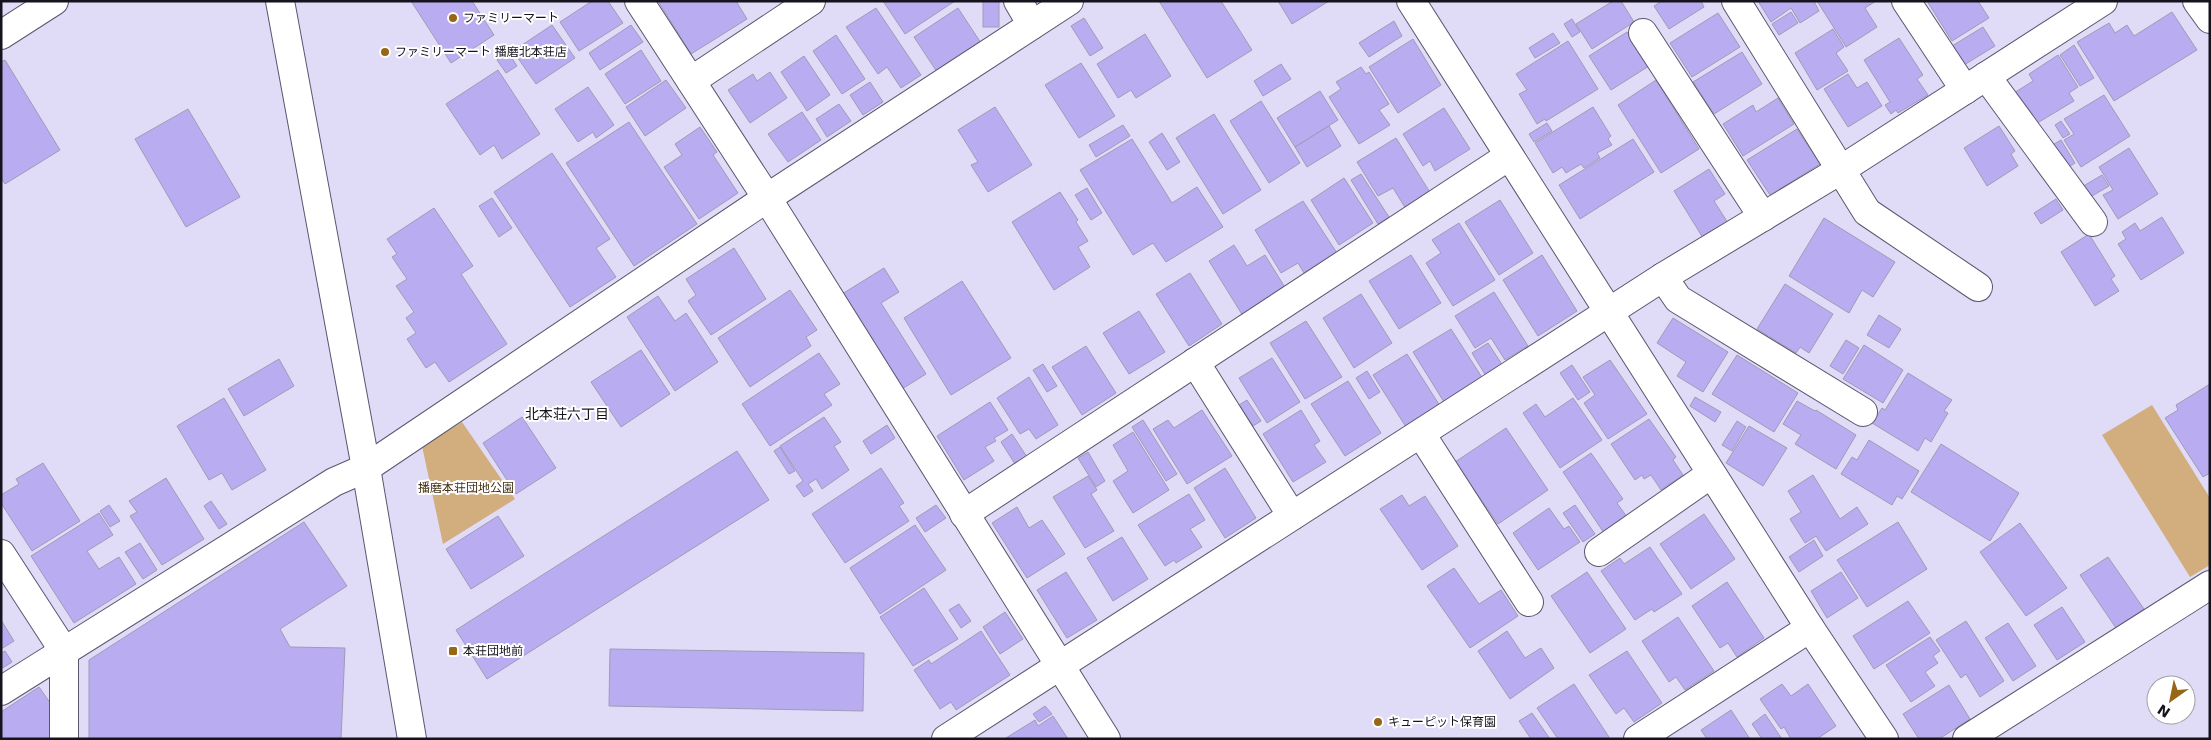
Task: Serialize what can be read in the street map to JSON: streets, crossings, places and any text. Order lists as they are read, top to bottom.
{
  "districts": ["北本荘六丁目"],
  "parks": ["播磨本荘団地公園"],
  "places": {
    "other": ["ファミリーマート", "ファミリーマート 播磨北本荘店", "キューピット保育園"],
    "transit": ["本荘団地前"]
  },
  "north": "bottom left"
}
